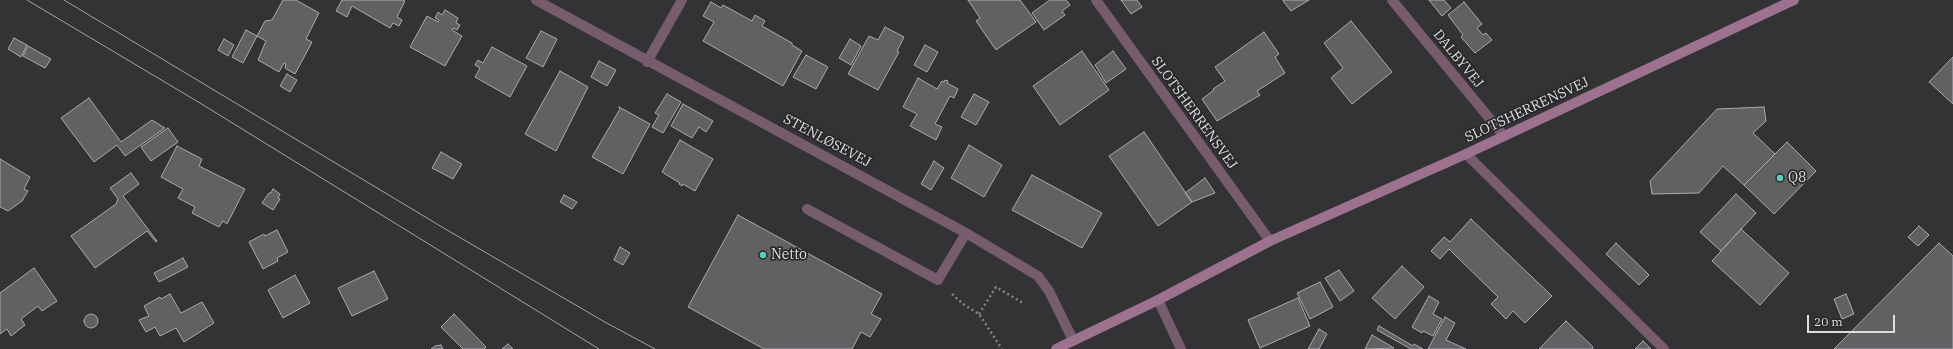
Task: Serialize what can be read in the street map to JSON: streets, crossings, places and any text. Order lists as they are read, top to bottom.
{
  "streets": {
    "street": ["DALBYVEJ", "SLOTSHERRENSVEJ", "STENLØSEVEJ"]
  },
  "crossings": [
    ["DALBYVEJ", "SLOTSHERRENSVEJ"],
    ["SLOTSHERRENSVEJ", "STENLØSEVEJ"]
  ],
  "places": ["Q8", "Netto"],
  "scale_bar": "20 m"
}
